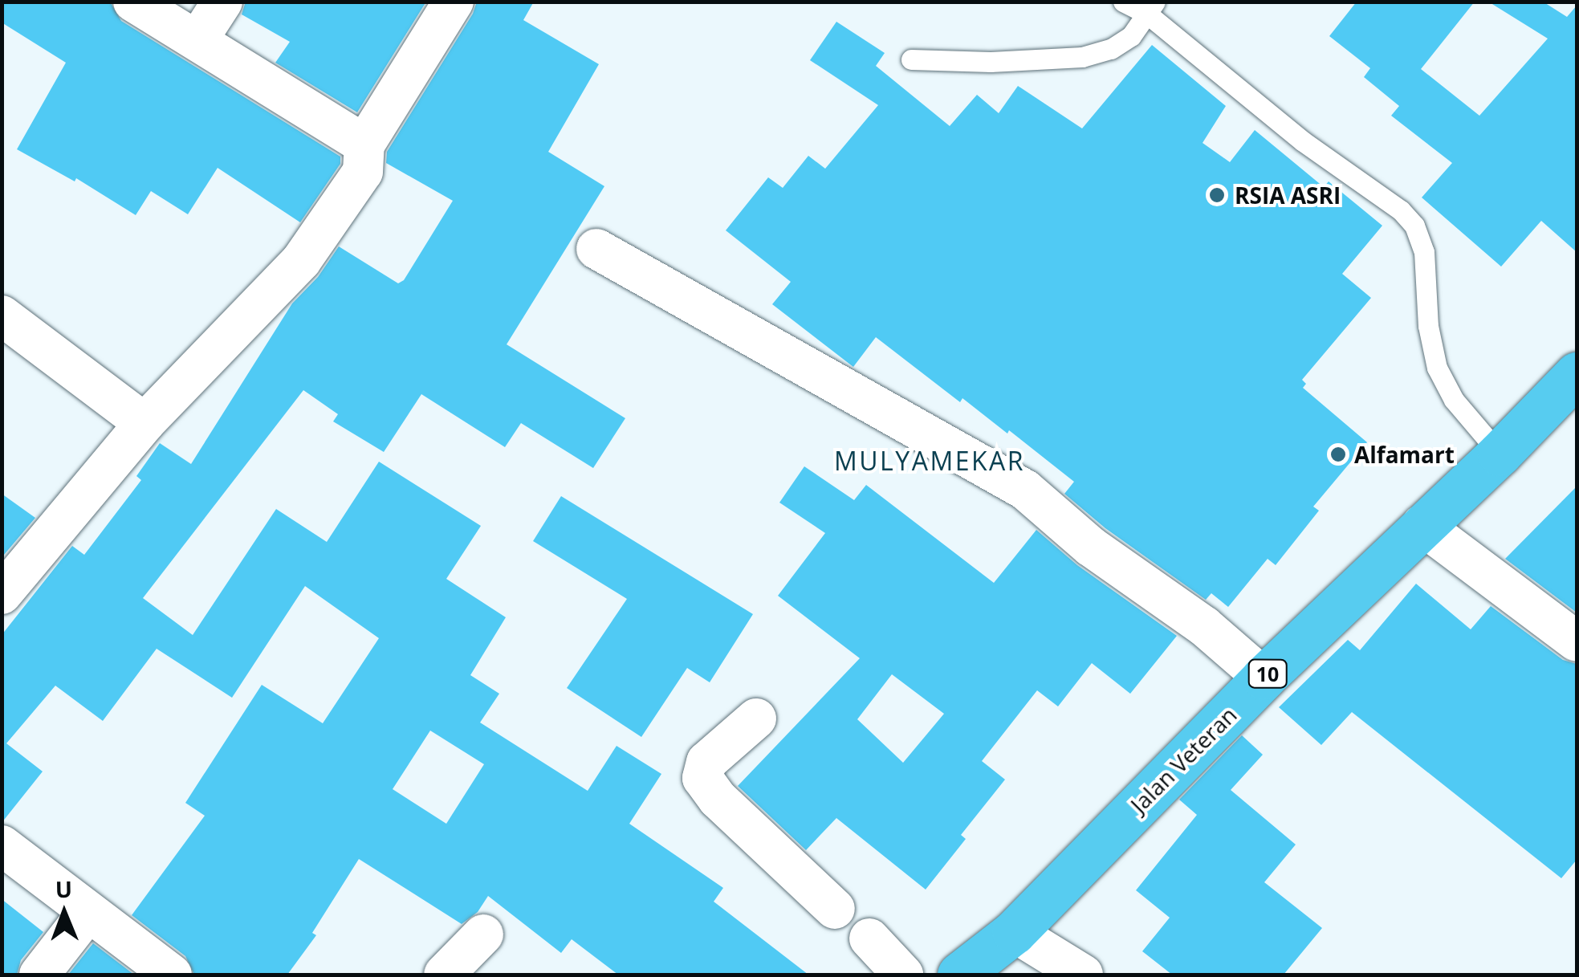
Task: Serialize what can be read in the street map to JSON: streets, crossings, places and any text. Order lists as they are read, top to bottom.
{
  "streets": {
    "highway": ["10", "Jalan Veteran"]
  },
  "districts": ["MULYAMEKAR"],
  "places": ["RSIA ASRI", "Alfamart"],
  "north": "top"
}
